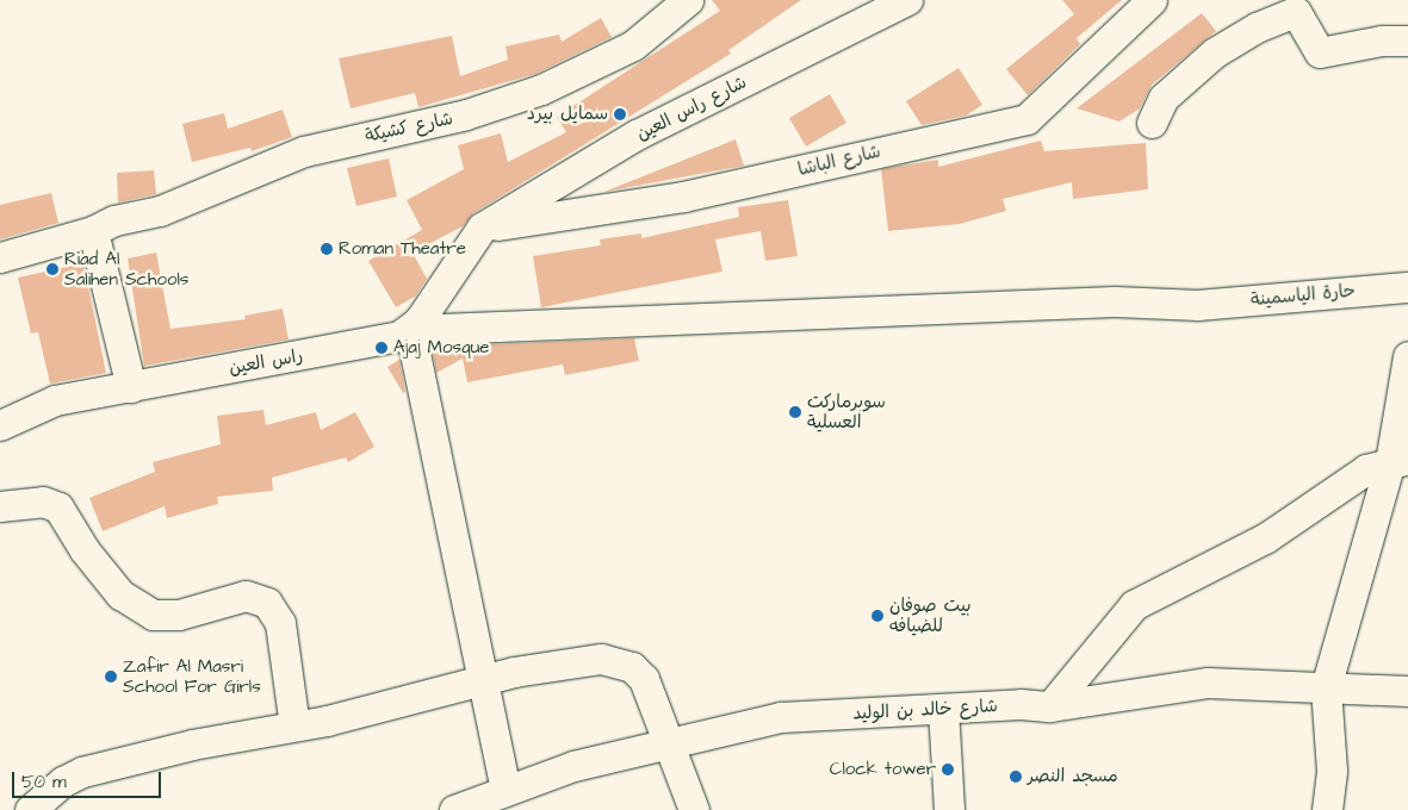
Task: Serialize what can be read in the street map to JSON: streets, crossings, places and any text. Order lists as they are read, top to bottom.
{
  "streets": {
    "street": [
      "شارع راس العين",
      "شارع كشيكة",
      "شارع الباشا",
      "حارة الياسمينة",
      "راس العين",
      "شارع خالد بن الوليد"
    ]
  },
  "crossings": [
    ["شارع راس العين", "شارع الباشا"],
    ["حارة الياسمينة", "راس العين"]
  ],
  "places": [
    "سمايل بيرد",
    "Roman Theatre",
    "Riad Al Salihen Schools",
    "Ajaj Mosque",
    "سوبرماركت العسلية",
    "بيت صوفان للضيافه",
    "Zafir Al Masri School For Girls",
    "Clock tower",
    "مسجد النصر"
  ],
  "scale_bar": "50 m"
}
